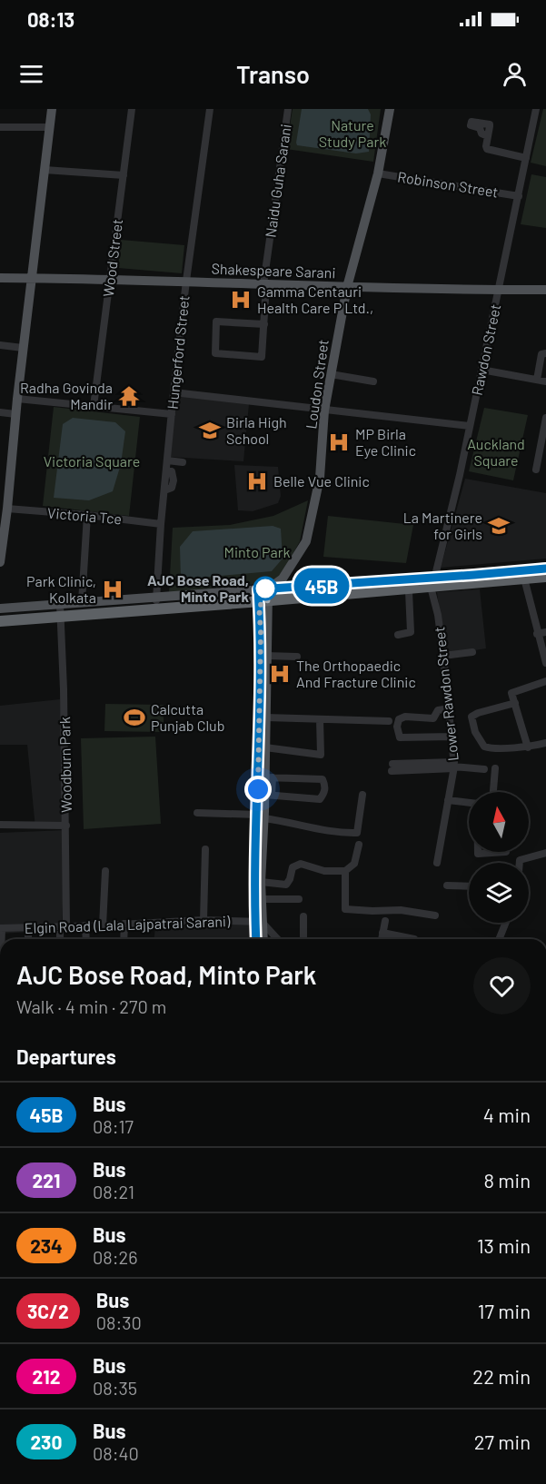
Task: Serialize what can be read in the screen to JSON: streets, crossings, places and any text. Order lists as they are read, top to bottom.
{
  "streets": {
    "main road": ["Shakespeare Sarani", "Loudon Street"],
    "street": [
      "Naidu Guha Sarani",
      "Robinson Street",
      "Wood Street",
      "Rawdon Street",
      "Hungerford Street",
      "Victoria Tce",
      "Lower Rawdon Street",
      "Woodburn Park",
      "Elgin Road (Lala Lajpatrai Sarani)"
    ]
  },
  "crossings": [
    ["Naidu Guha Sarani", "Shakespeare Sarani"],
    ["Robinson Street", "Rawdon Street"],
    ["Robinson Street", "Loudon Street"],
    ["Wood Street", "Shakespeare Sarani"],
    ["Shakespeare Sarani", "Rawdon Street"],
    ["Shakespeare Sarani", "Hungerford Street"],
    ["Shakespeare Sarani", "Loudon Street"],
    ["Rawdon Street", "Lower Rawdon Street"],
    ["Hungerford Street", "Victoria Tce"],
    ["Woodburn Park", "Elgin Road (Lala Lajpatrai Sarani)"]
  ],
  "parks": [
    "Nature Study Park",
    "Auckland Square",
    "Victoria Square",
    "Minto Park"
  ],
  "places": {
    "hospital": [
      "Gamma Centauri Health Care P Ltd.,",
      "MP Birla Eye Clinic",
      "Belle Vue Clinic",
      "Park Clinic, Kolkata",
      "The Orthopaedic And Fracture Clinic"
    ],
    "temple": ["Radha Govinda Mandir"],
    "school or university": ["Birla High School", "La Martinere for Girls"],
    "other": ["AJC Bose Road, Minto Park"],
    "sports": ["Calcutta Punjab Club"]
  },
  "lines": ["bus line 45B"],
  "north": "top",
  "page": {
    "status": "08:13",
    "header": "Transo",
    "on_map": "45B",
    "heading": [
      ["AJC Bose Road, Minto Park", "Walk · 4 min · 270 m"],
      "Departures"
    ],
    "list": [
      {
        "mark": "45B",
        "name": "Bus",
        "note": "08:17",
        "value": "4 min"
      },
      {
        "mark": "221",
        "name": "Bus",
        "note": "08:21",
        "value": "8 min"
      },
      {
        "mark": "234",
        "name": "Bus",
        "note": "08:26",
        "value": "13 min"
      },
      {
        "mark": "3C/2",
        "name": "Bus",
        "note": "08:30",
        "value": "17 min"
      },
      {
        "mark": "212",
        "name": "Bus",
        "note": "08:35",
        "value": "22 min"
      },
      {
        "mark": "230",
        "name": "Bus",
        "note": "08:40",
        "value": "27 min"
      }
    ]
  }
}
